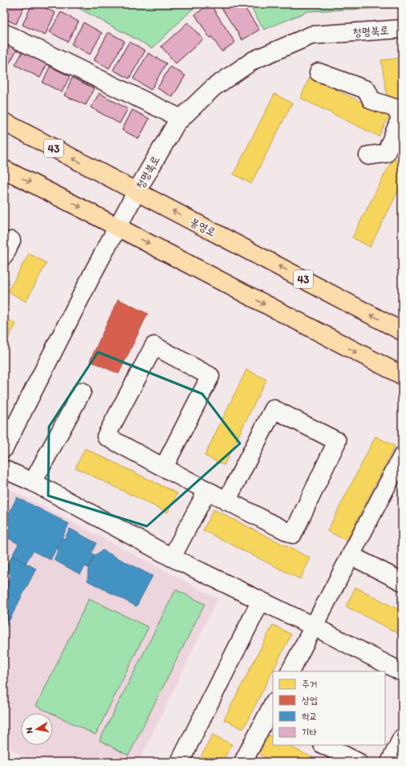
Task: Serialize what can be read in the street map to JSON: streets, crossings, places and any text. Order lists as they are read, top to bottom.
{
  "streets": {
    "main road": ["43", "봉영로"],
    "street": ["청명북로"]
  },
  "crossings": [
    ["청명북로", "봉영로"]
  ],
  "legend": [
    "주거",
    "상업",
    "학교",
    "기타"
  ],
  "north": "left"
}
